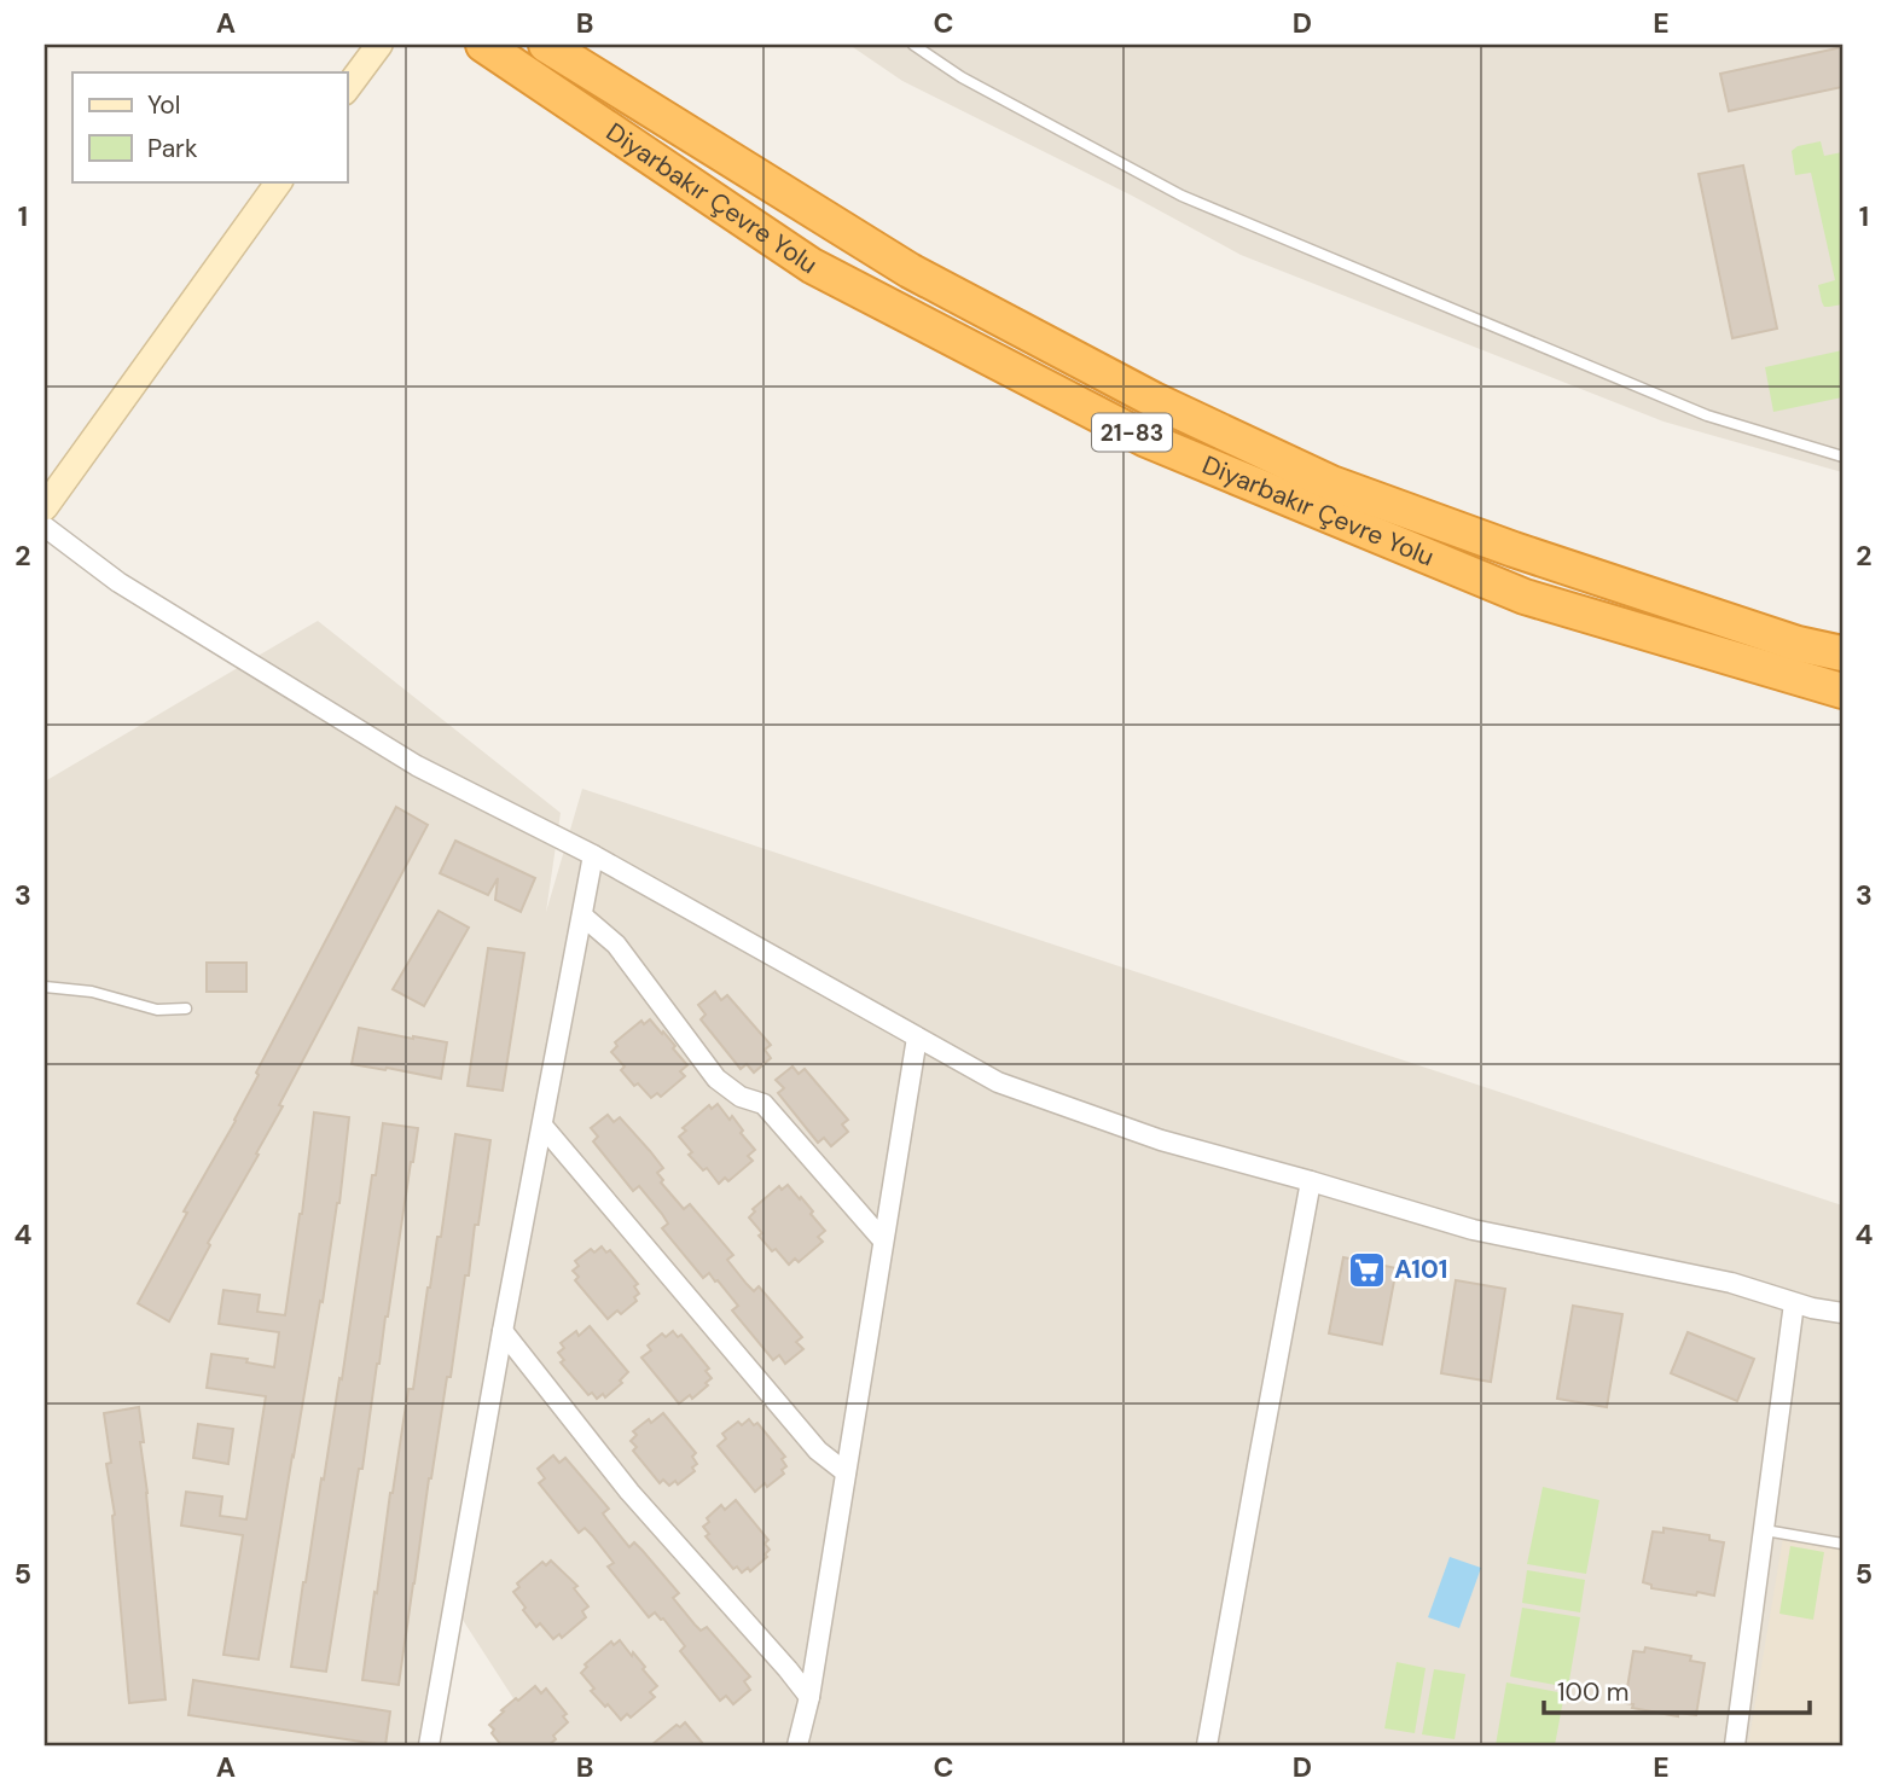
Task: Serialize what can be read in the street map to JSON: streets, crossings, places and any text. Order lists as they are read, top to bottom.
{
  "streets": {
    "highway": ["Diyarbakır Çevre Yolu", "21-83"]
  },
  "places": {
    "supermarket": ["A101"]
  },
  "legend": ["Yol", "Park"],
  "scale_bar": "100 m",
  "grid": {
    "columns": [
      "A",
      "B",
      "C",
      "D",
      "E"
    ],
    "rows": [
      "1",
      "2",
      "3",
      "4",
      "5"
    ]
  }
}
